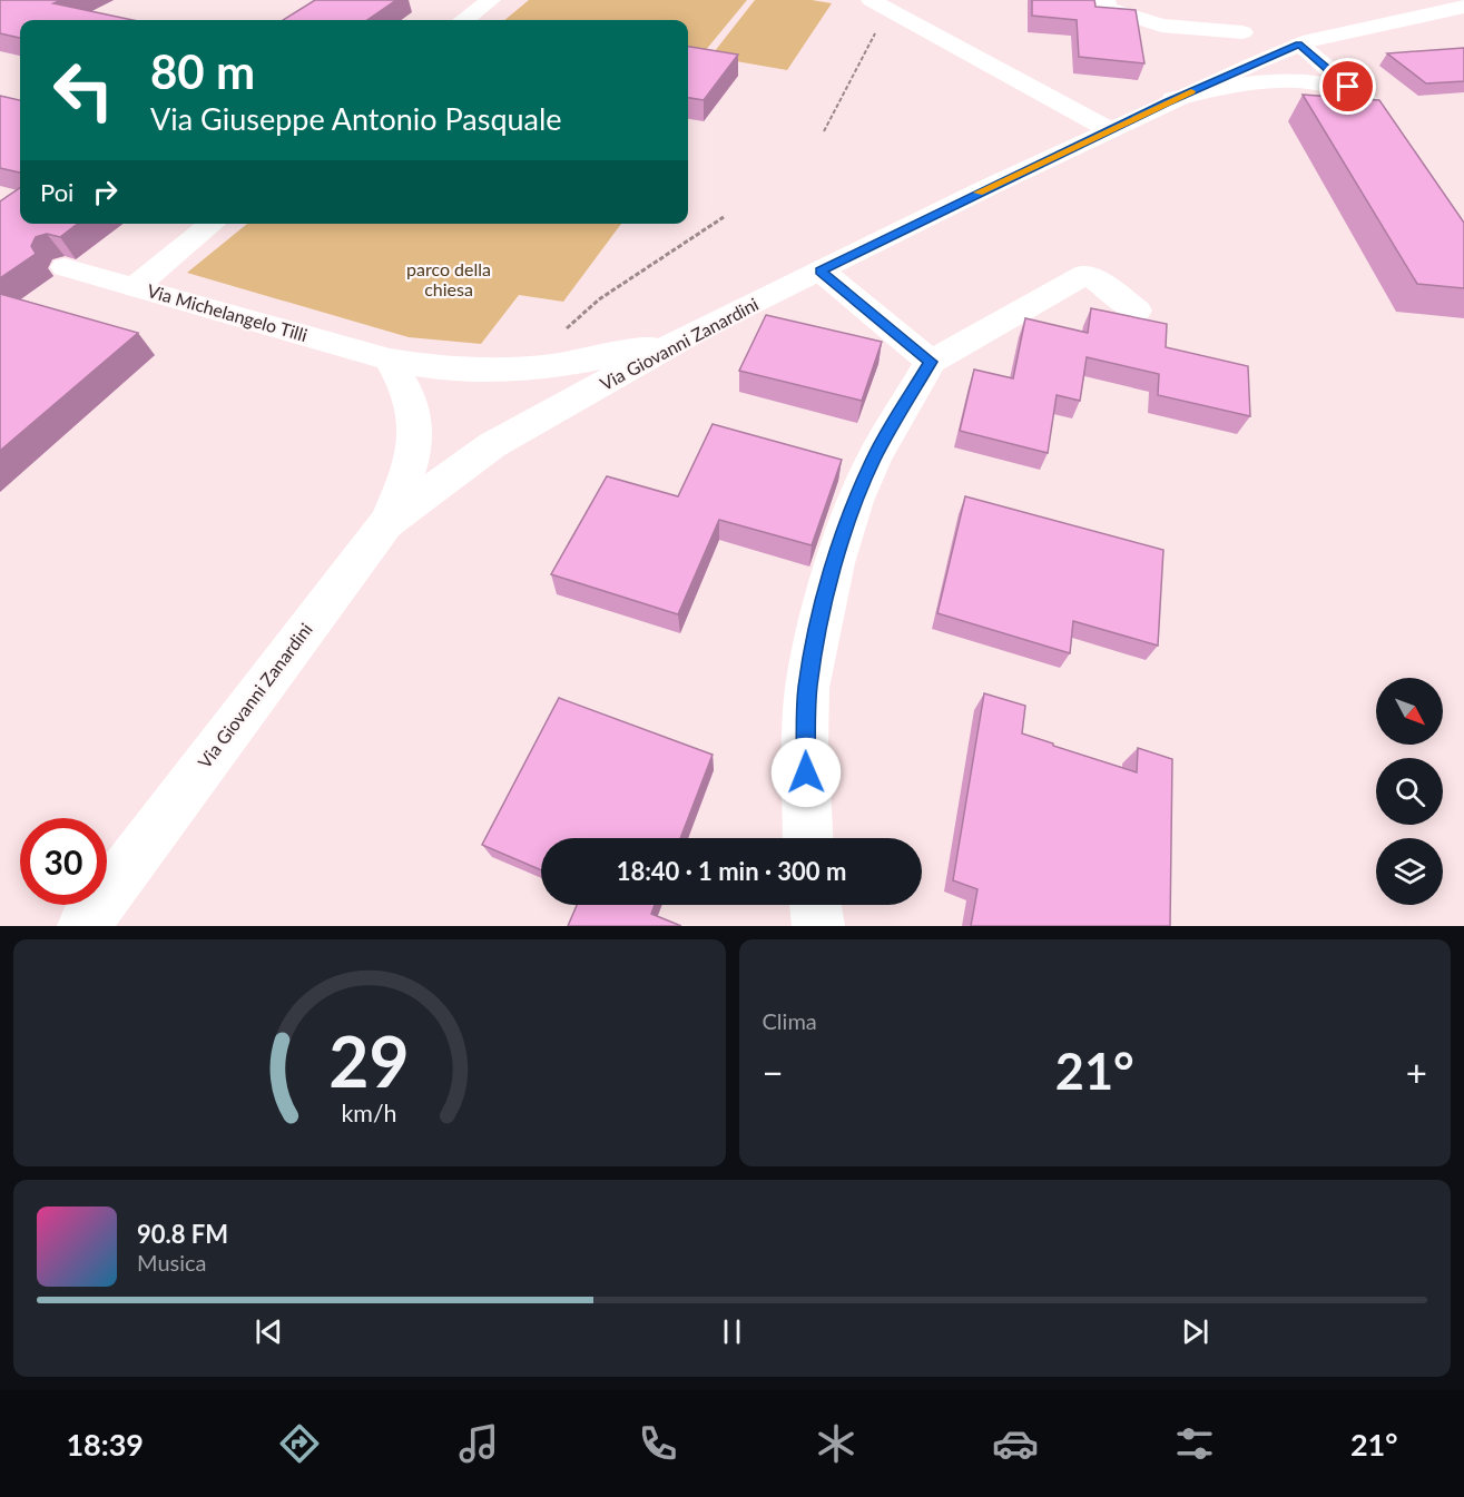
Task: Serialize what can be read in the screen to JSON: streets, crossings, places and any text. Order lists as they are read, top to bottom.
{
  "streets": {
    "street": ["Via Michelangelo Tilli", "Via Giovanni Zanardini"]
  },
  "crossings": [
    ["Via Michelangelo Tilli", "Via Giovanni Zanardini"]
  ],
  "parks": ["parco della chiesa"],
  "north": "bottom right",
  "page": {
    "turn": ["80 m", "Via Giuseppe Antonio Pasquale"],
    "then": "Poi",
    "limit": "30",
    "trip": "18:40 · 1 min · 300 m",
    "tile": "Clima",
    "heat": ["−", "21°", "+"],
    "song": ["90.8 FM", "Musica"],
    "tabs": ["18:39", "21°"],
    "gauge": ["29", "km/h"]
  }
}
